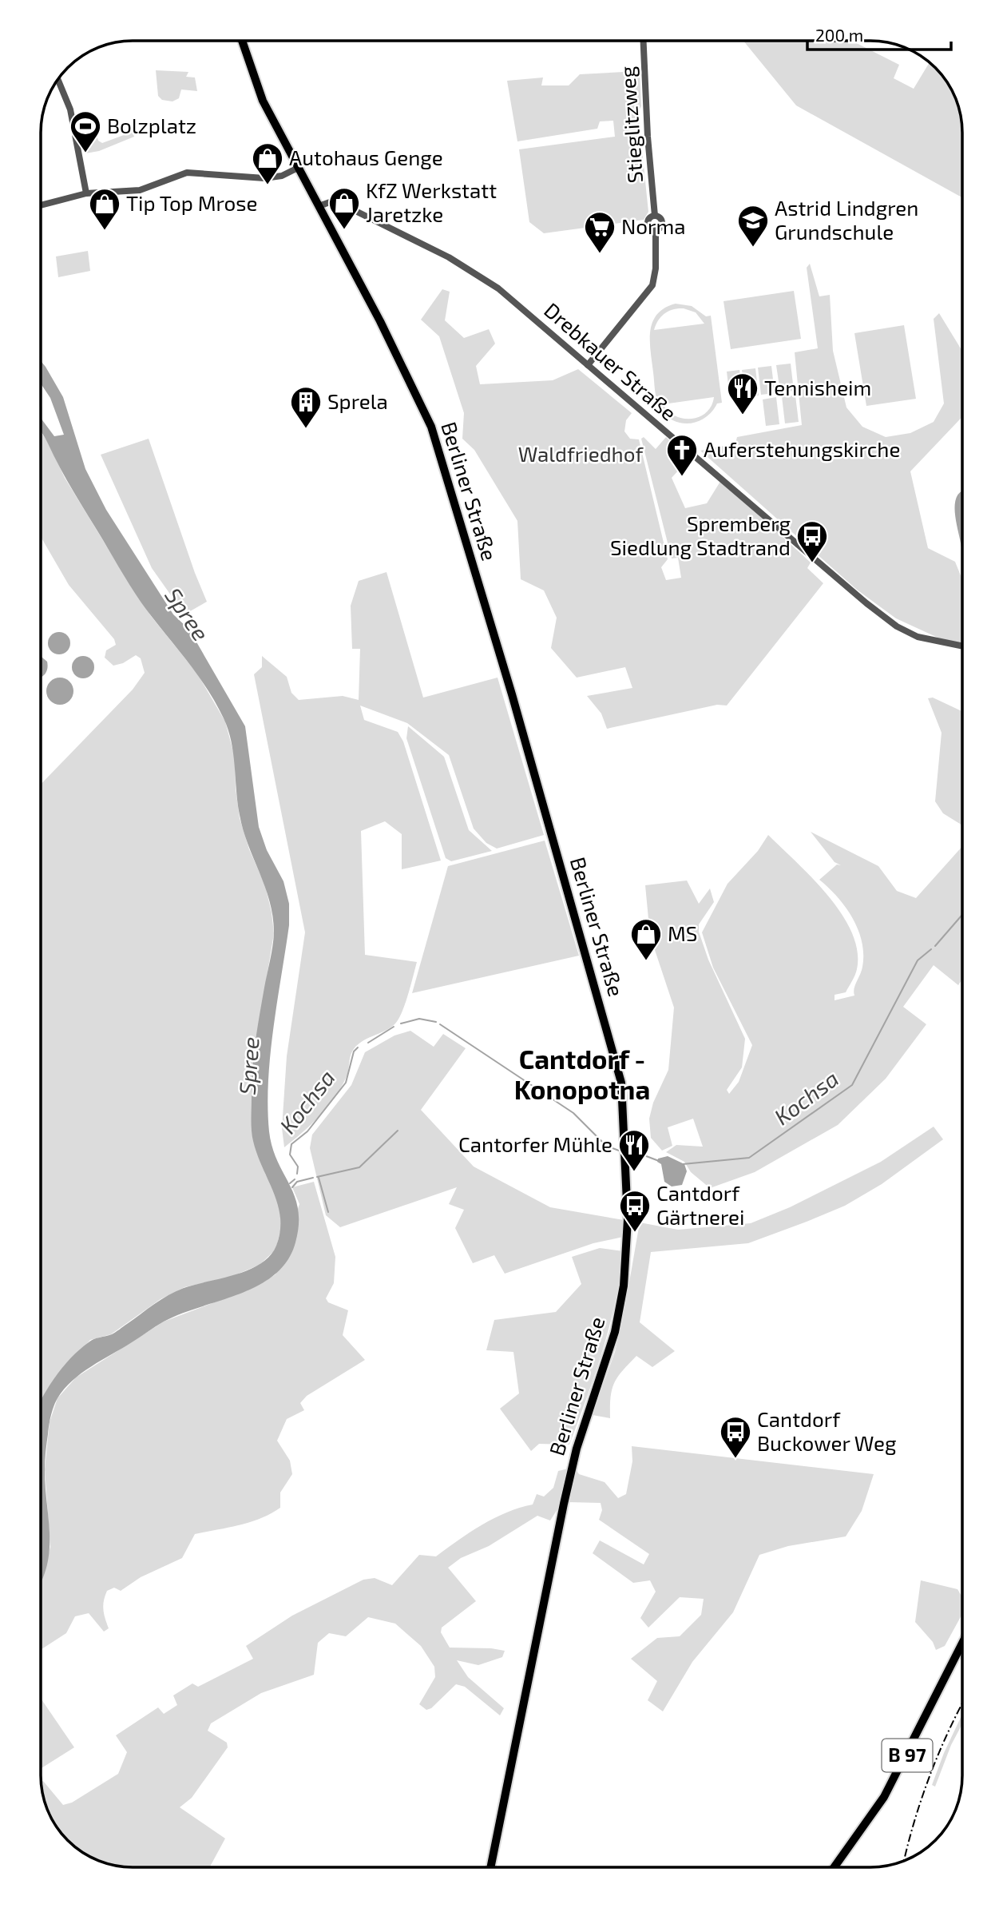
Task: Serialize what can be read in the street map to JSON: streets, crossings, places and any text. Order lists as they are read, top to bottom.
{
  "streets": {
    "main road": ["Berliner Straße", "B 97"],
    "street": ["Stieglitzweg", "Drebkauer Straße"]
  },
  "crossings": [
    ["Stieglitzweg", "Drebkauer Straße"],
    ["Drebkauer Straße", "Berliner Straße"]
  ],
  "districts": ["Cantdorf - Konopotna"],
  "water": ["Spree", "Kochsa"],
  "parks": ["Waldfriedhof"],
  "places": {
    "sports": ["Bolzplatz"],
    "shop": [
      "Autohaus Genge",
      "KfZ Werkstatt Jaretzke",
      "Tip Top Mrose",
      "MS"
    ],
    "school or university": ["Astrid Lindgren Grundschule"],
    "supermarket": ["Norma"],
    "restaurant": ["Tennisheim", "Cantorfer Mühle"],
    "building": ["Sprela"],
    "church": ["Auferstehungskirche"],
    "bus stop": ["Spremberg Siedlung Stadtrand", "Cantdorf Gärtnerei", "Cantdorf Buckower Weg"]
  },
  "scale_bar": "200 m"
}
